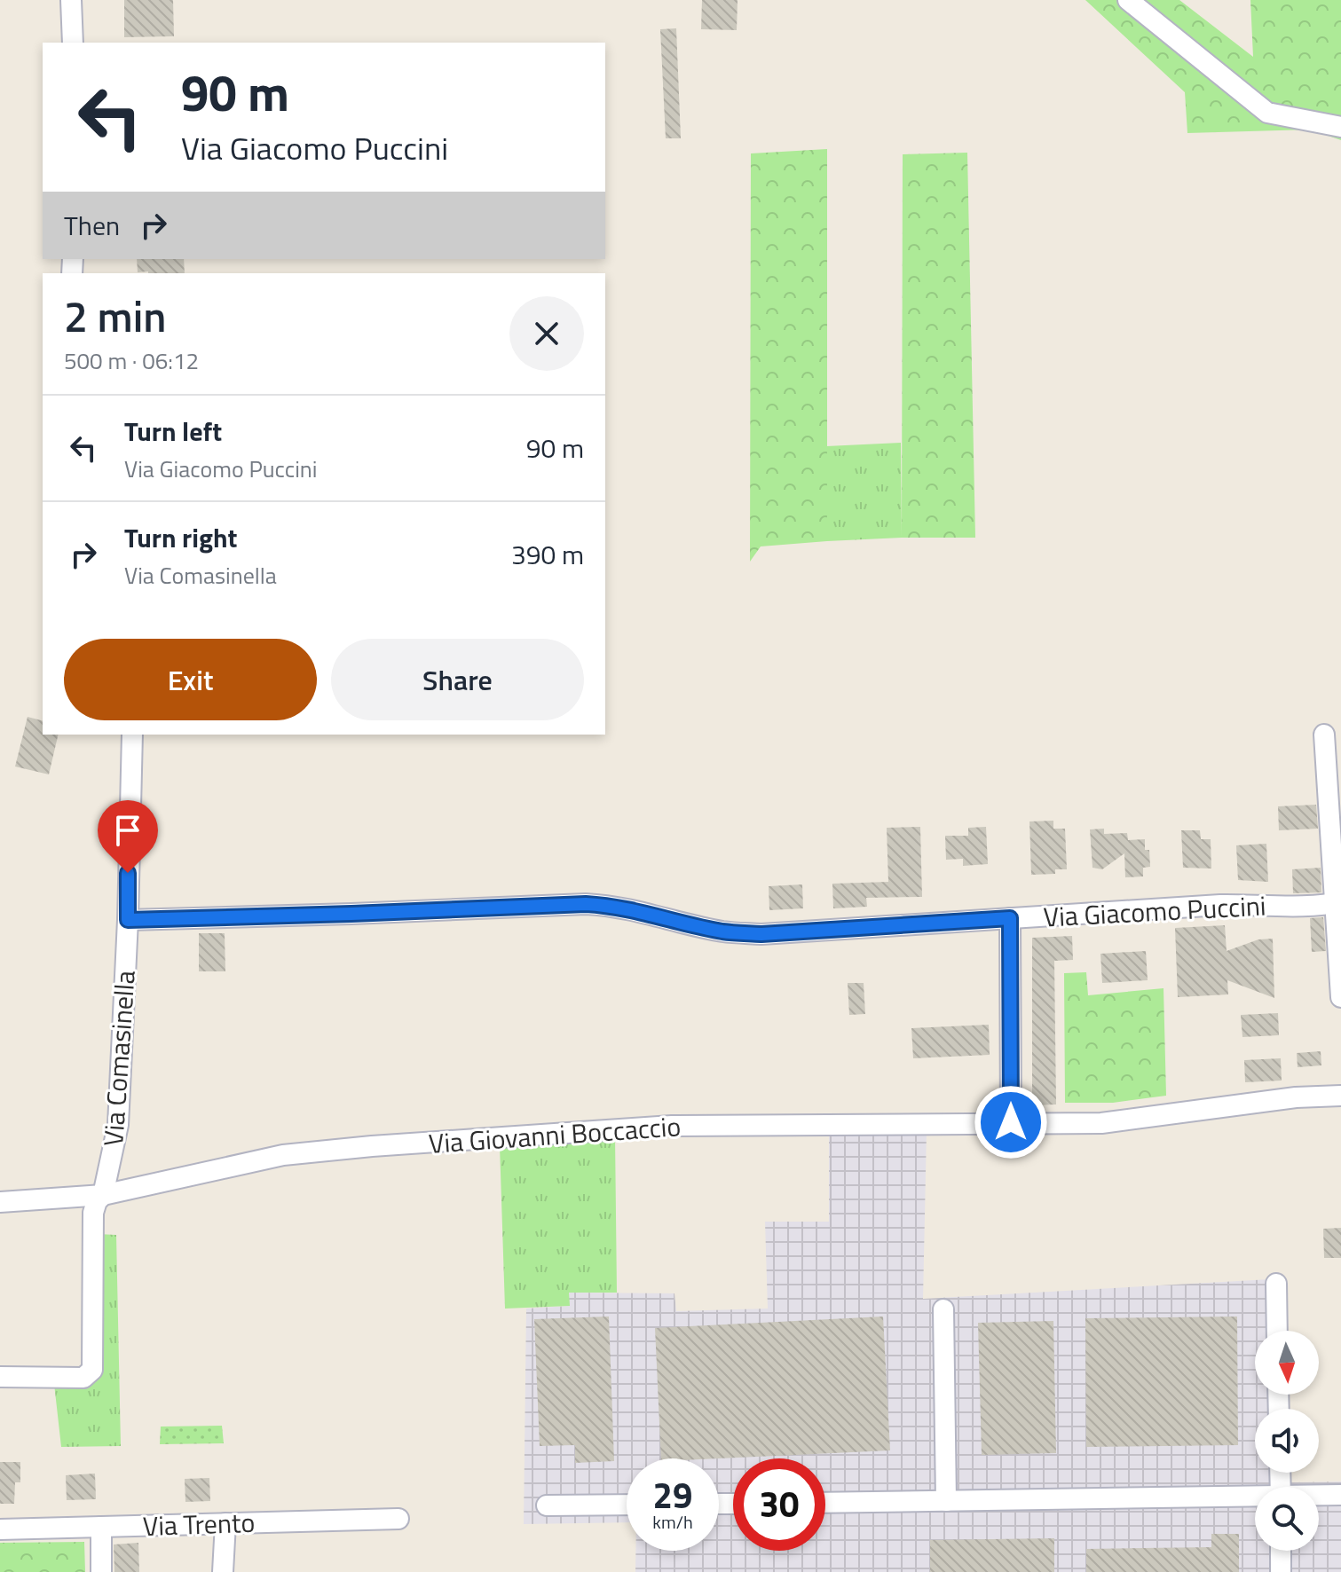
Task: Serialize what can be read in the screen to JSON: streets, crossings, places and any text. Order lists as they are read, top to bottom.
{
  "streets": {
    "street": [
      "Via Giacomo Puccini",
      "Via Comasinella",
      "Via Giovanni Boccaccio",
      "Via Trento"
    ]
  },
  "crossings": [
    ["Via Giacomo Puccini", "Via Comasinella"],
    ["Via Comasinella", "Via Giovanni Boccaccio"]
  ],
  "north": "bottom",
  "page": {
    "turn": ["90 m", "Via Giacomo Puccini"],
    "then": "Then",
    "heading": ["2 min", "500 m · 06:12"],
    "list": [
      {
        "name": "Turn left",
        "note": "Via Giacomo Puccini",
        "value": "90 m"
      },
      {
        "name": "Turn right",
        "note": "Via Comasinella",
        "value": "390 m"
      }
    ],
    "buttons": ["Exit", "Share"],
    "speed": "29 km/h",
    "limit": "30"
  }
}
